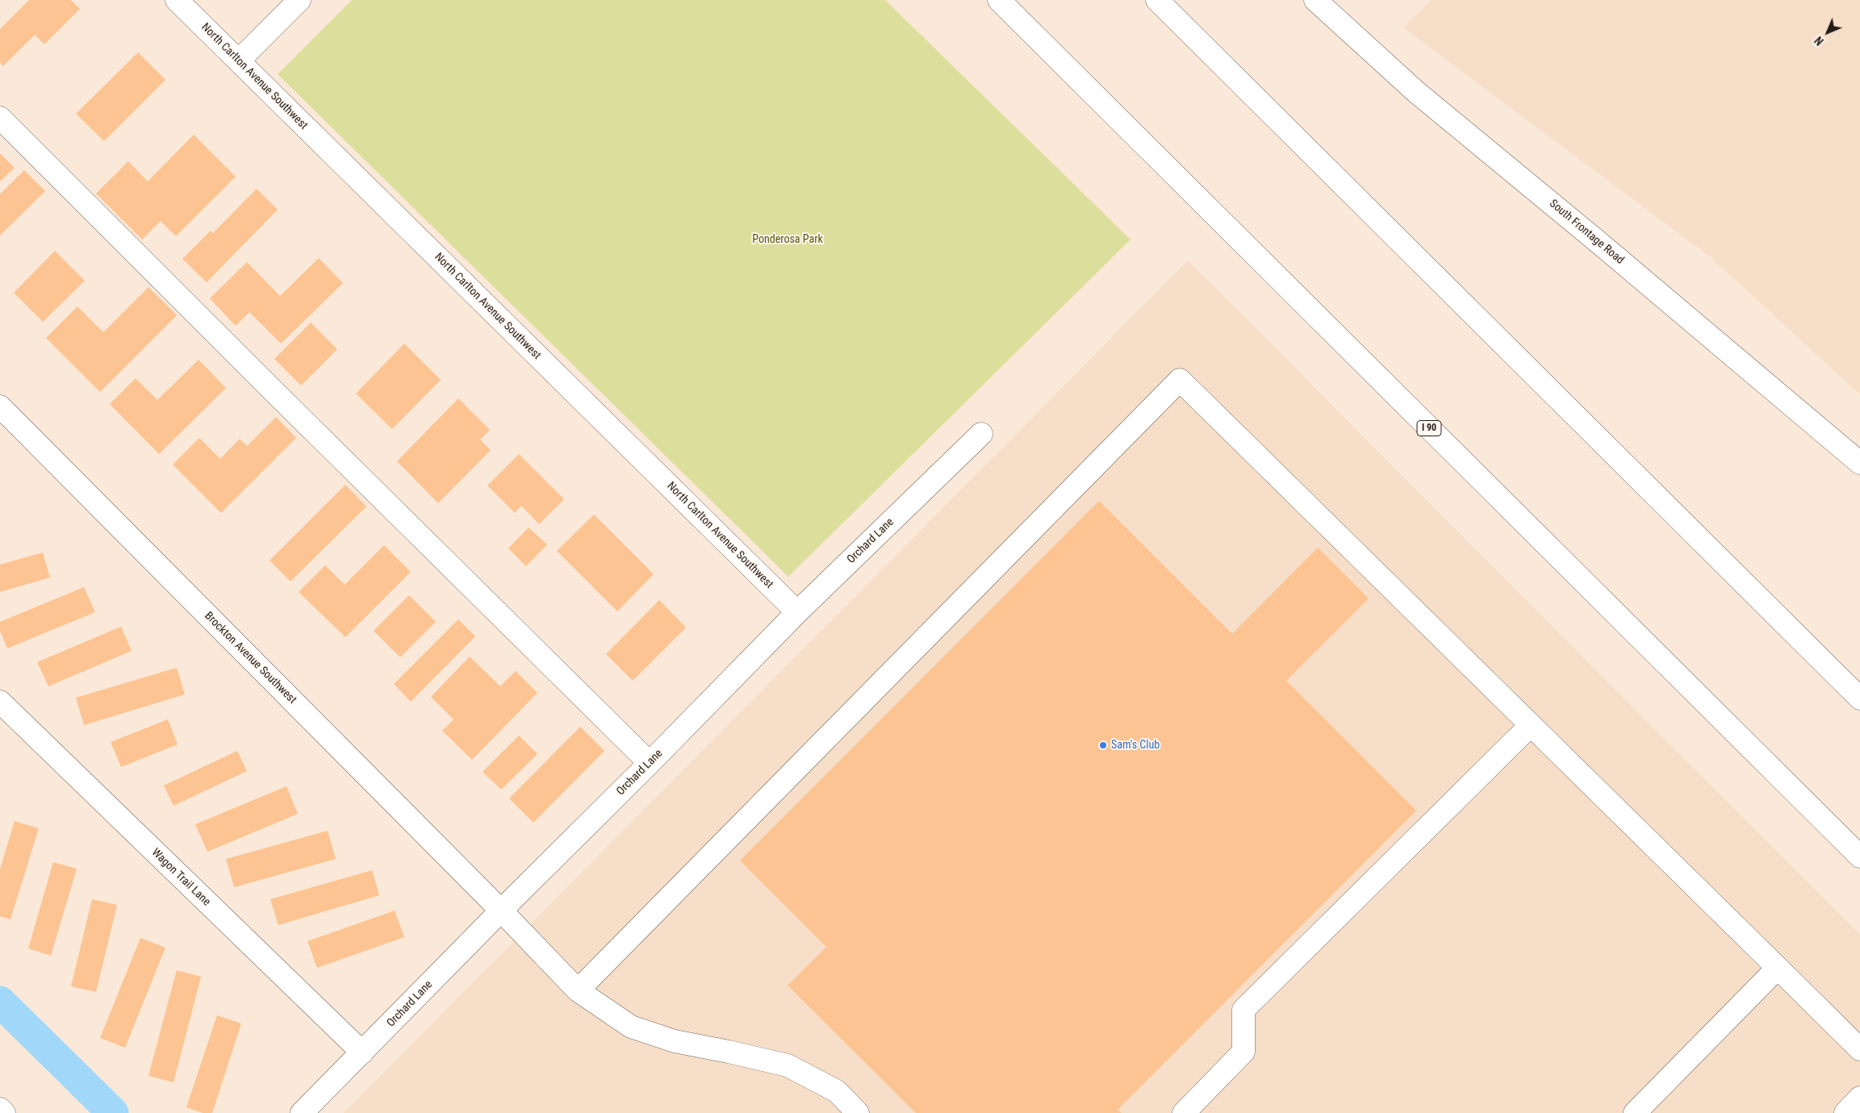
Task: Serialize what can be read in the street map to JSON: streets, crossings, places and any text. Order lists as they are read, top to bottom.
{
  "streets": {
    "main road": [
      "North Carlton Avenue Southwest",
      "South Frontage Road",
      "I 90",
      "Orchard Lane",
      "Brockton Avenue Southwest",
      "Wagon Trail Lane"
    ]
  },
  "crossings": [
    ["North Carlton Avenue Southwest", "Orchard Lane"],
    ["Orchard Lane", "Brockton Avenue Southwest"],
    ["Orchard Lane", "Wagon Trail Lane"]
  ],
  "parks": ["Ponderosa Park"],
  "places": ["Sam's Club"],
  "north": "bottom left"
}
